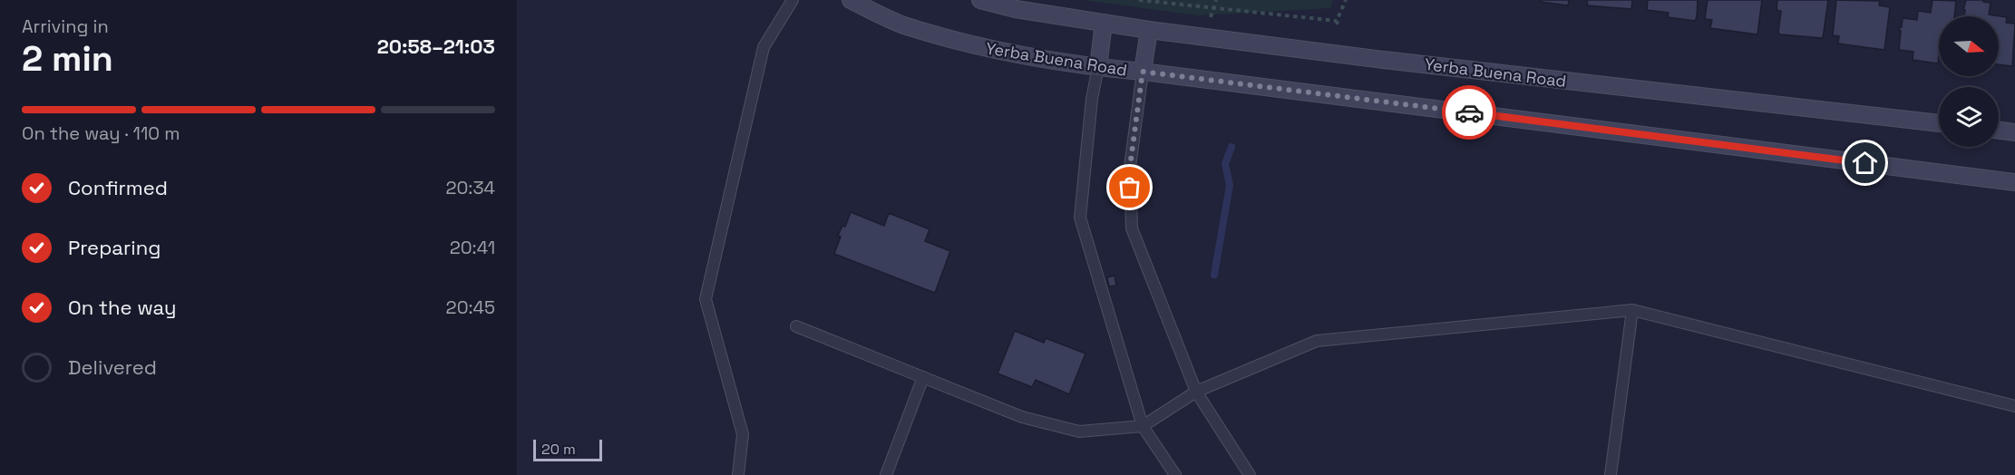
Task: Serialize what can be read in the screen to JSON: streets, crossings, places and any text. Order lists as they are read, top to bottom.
{
  "streets": {
    "street": ["Yerba Buena Road"]
  },
  "scale_bar": "20 m",
  "north": "right",
  "page": {
    "heading": ["2 min", "Arriving in", "20:58–21:03"],
    "bar": "On the way · 110 m",
    "list": [
      ["Confirmed", "20:34"],
      ["Preparing", "20:41"],
      ["On the way", "20:45"],
      "Delivered"
    ],
    "scale": "20 m"
  }
}
